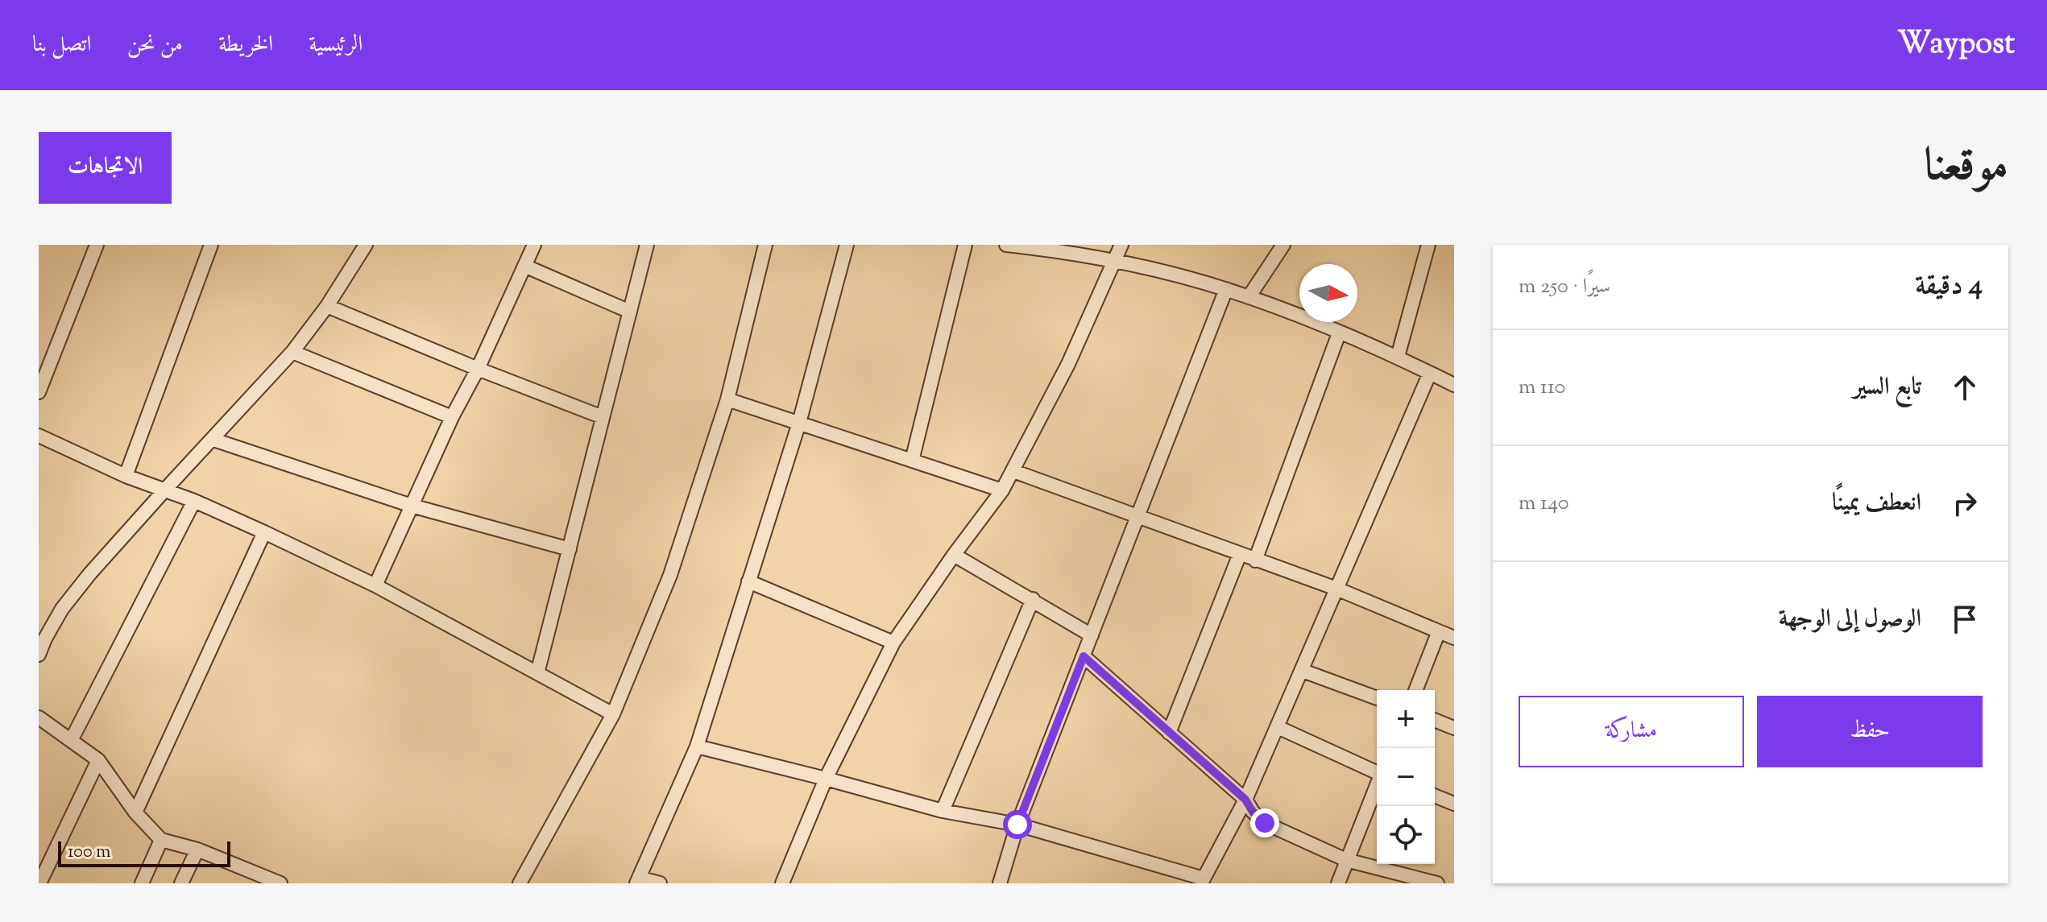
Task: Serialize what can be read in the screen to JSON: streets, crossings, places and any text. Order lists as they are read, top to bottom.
{
  "scale_bar": "100 m",
  "north": "right",
  "page": {
    "header": "Waypost",
    "nav": [
      "الرئيسية",
      "الخريطة",
      "من نحن",
      "اتصل بنا"
    ],
    "title": "موقعنا",
    "buttons": [
      "الاتجاهات",
      ["حفظ", "مشاركة"]
    ],
    "heading": ["4 دقيقة", "سيرًا · 250 m"],
    "list": [
      ["تابع السير", "110 m"],
      ["انعطف يمينًا", "140 m"],
      "الوصول إلى الوجهة"
    ],
    "map_buttons": ["+", "−"],
    "scale": "100 m"
  }
}
